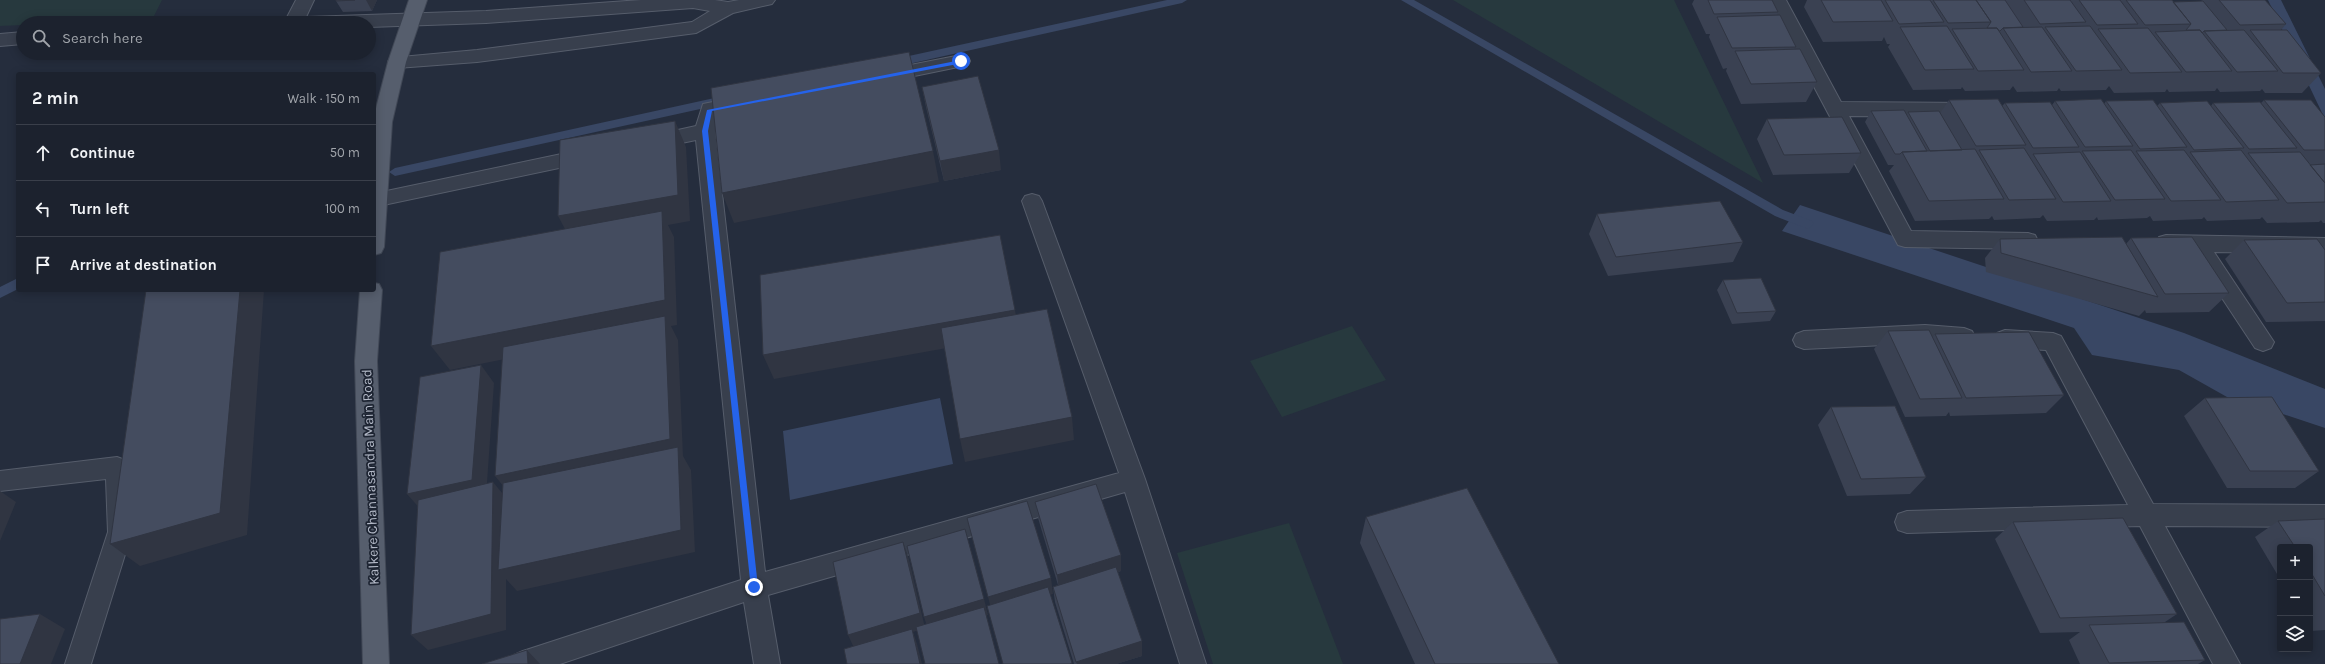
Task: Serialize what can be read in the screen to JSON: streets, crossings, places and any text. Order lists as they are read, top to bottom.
{
  "streets": {
    "main road": ["Kalkere Channasandra Main Road"]
  },
  "page": {
    "search": "Search here",
    "heading": ["2 min", "Walk · 150 m"],
    "list": [
      ["Continue", "50 m"],
      ["Turn left", "100 m"],
      "Arrive at destination"
    ],
    "map_buttons": ["+", "−"]
  }
}
